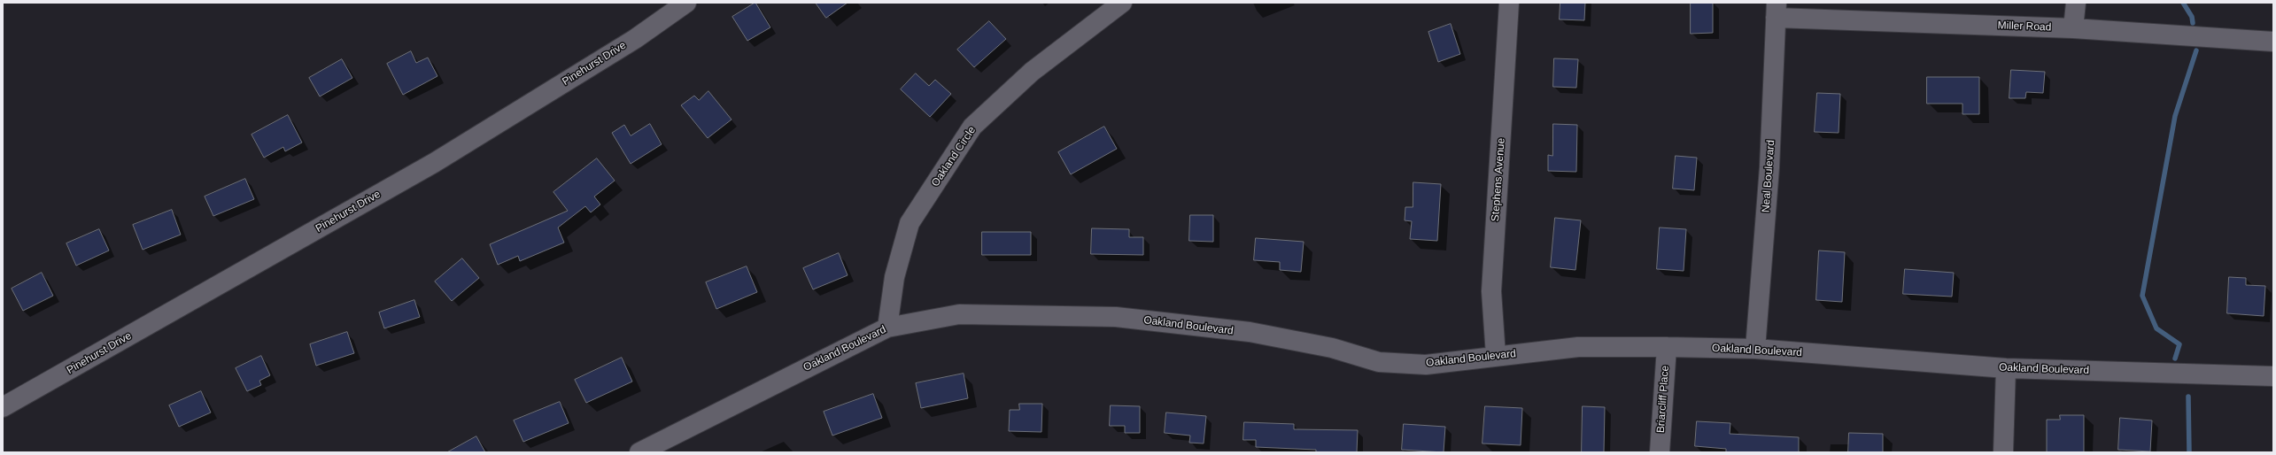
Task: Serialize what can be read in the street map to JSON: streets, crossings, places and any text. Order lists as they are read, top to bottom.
{
  "streets": {
    "street": [
      "Miller Road",
      "Pinehurst Drive",
      "Oakland Circle",
      "Neal Boulevard",
      "Stephens Avenue",
      "Oakland Boulevard",
      "Briarcliff Place"
    ]
  },
  "crossings": [
    ["Miller Road", "Neal Boulevard"],
    ["Oakland Circle", "Oakland Boulevard"],
    ["Neal Boulevard", "Oakland Boulevard"],
    ["Stephens Avenue", "Oakland Boulevard"],
    ["Oakland Boulevard", "Briarcliff Place"]
  ]
}
